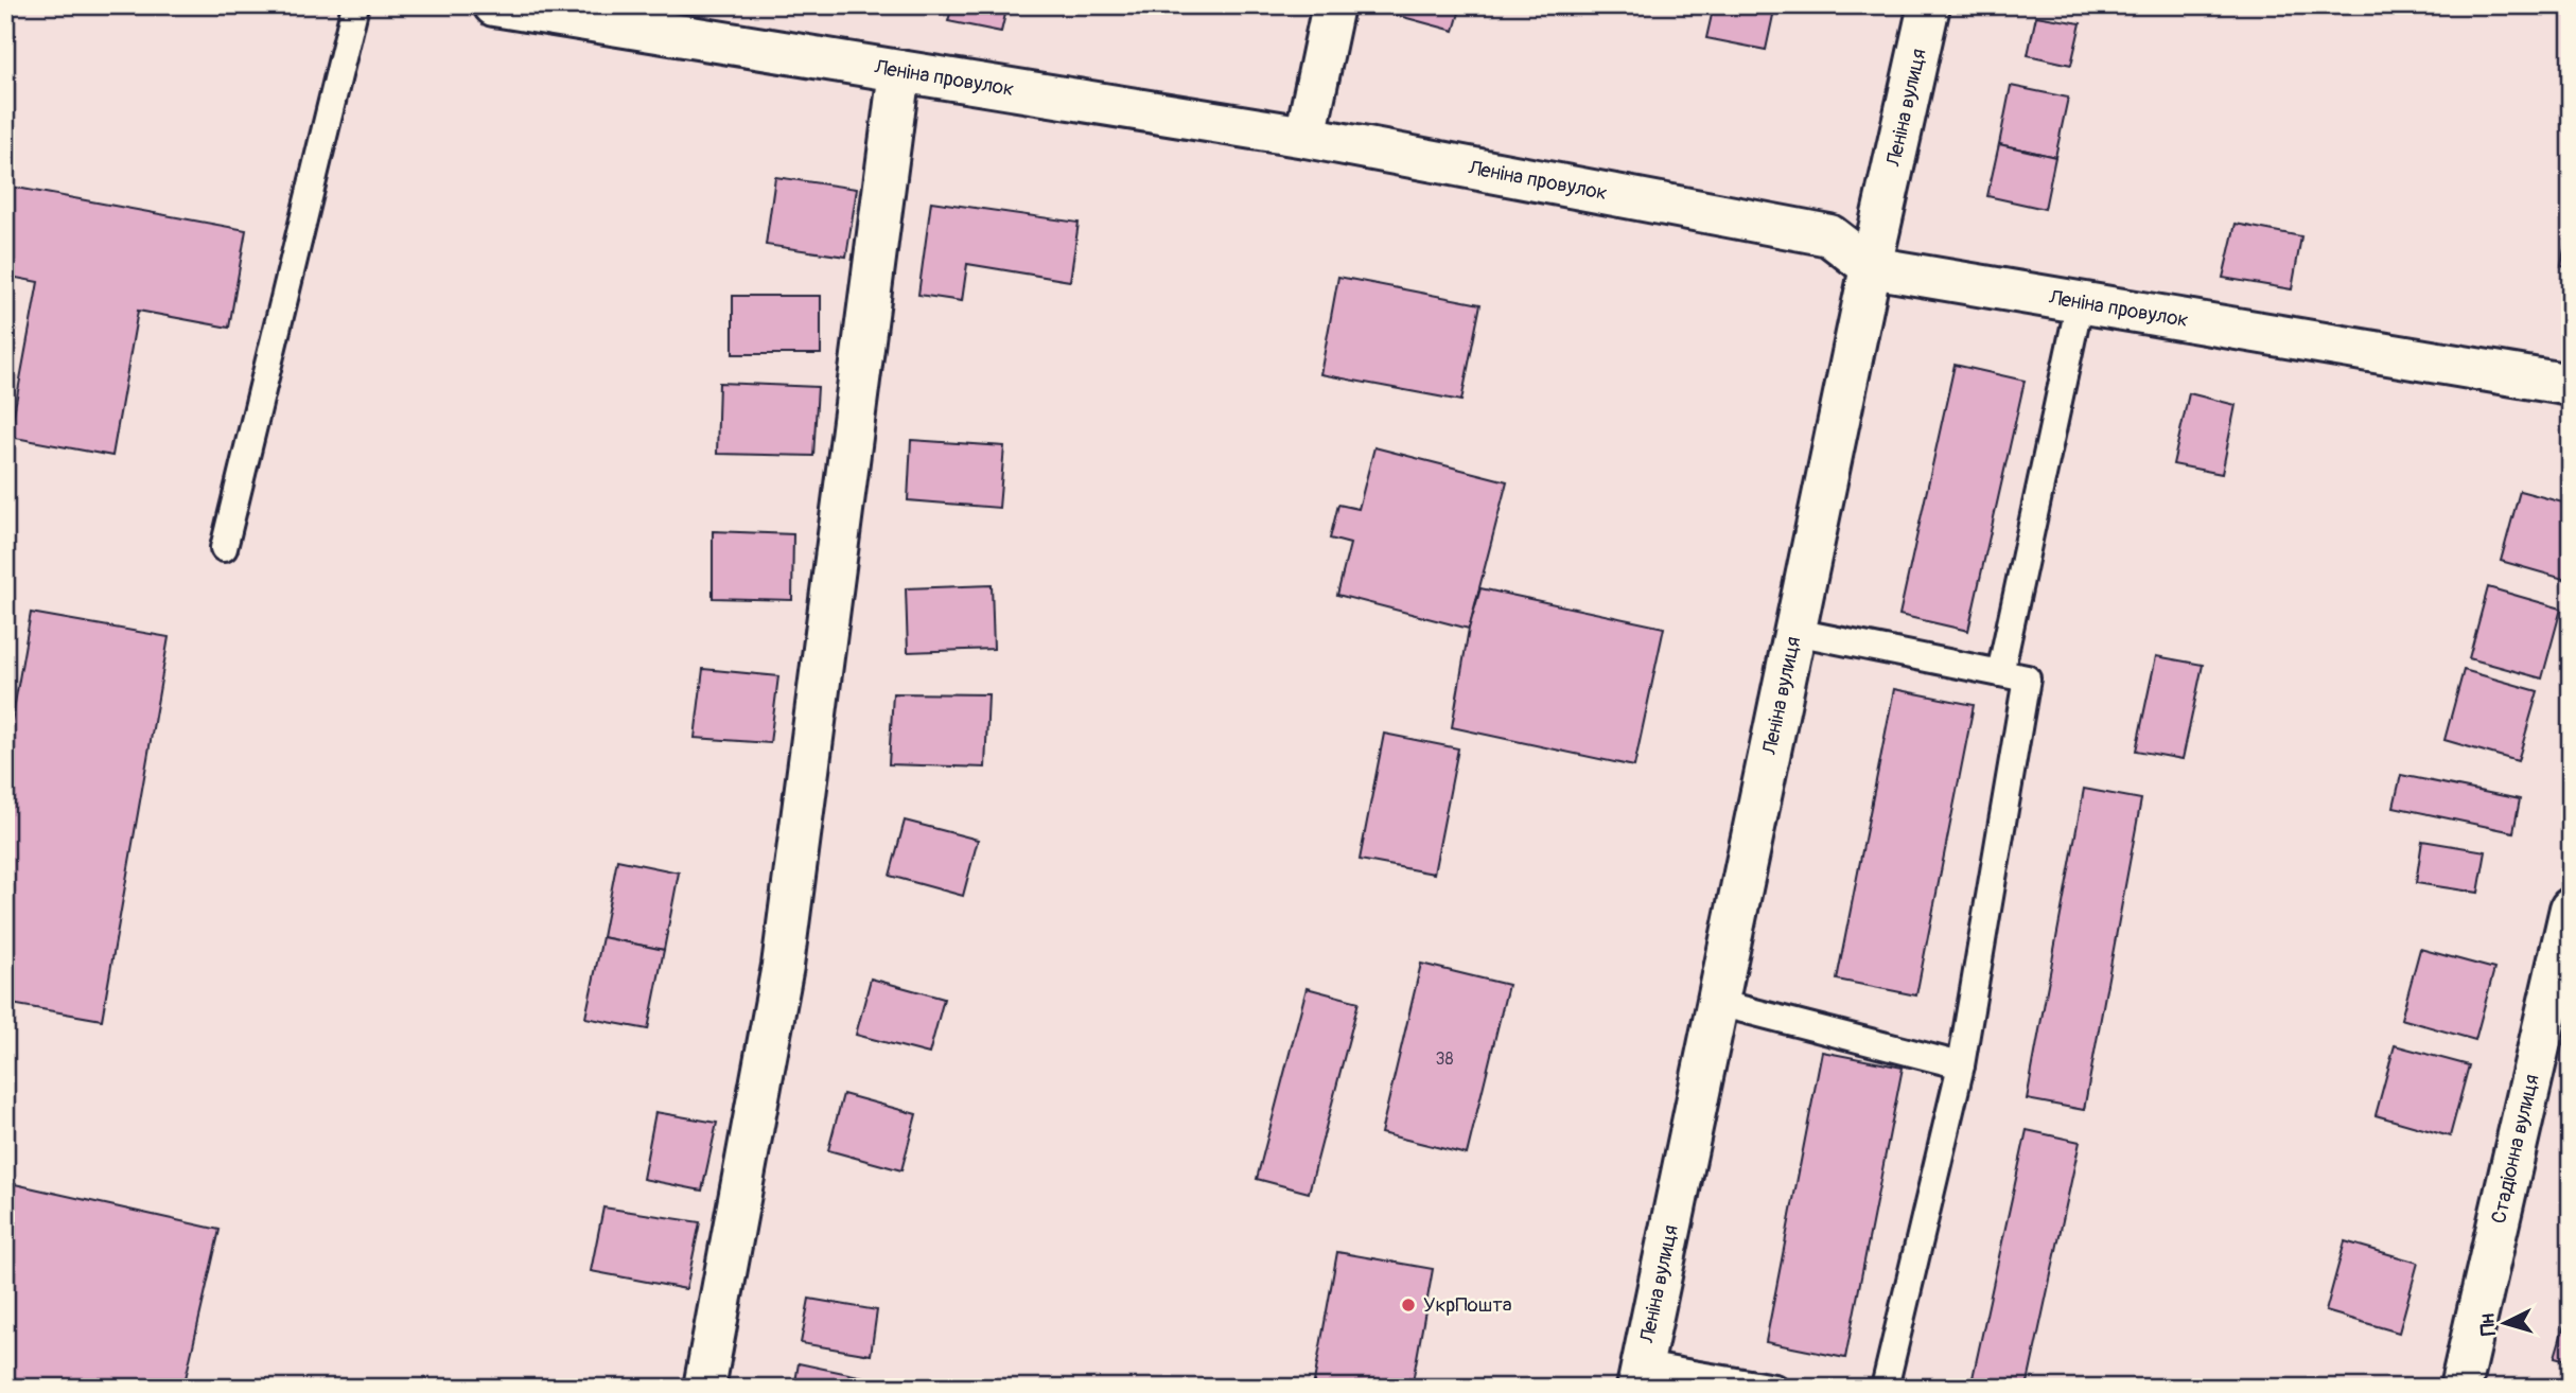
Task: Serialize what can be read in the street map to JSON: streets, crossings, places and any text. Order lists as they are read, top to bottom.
{
  "streets": {
    "street": ["Леніна провулок", "Леніна вулиця", "Стадіонна вулиця"]
  },
  "crossings": [
    ["Леніна провулок", "Леніна вулиця"]
  ],
  "places": ["УкрПошта"],
  "house_numbers": ["38"],
  "north": "left"
}
